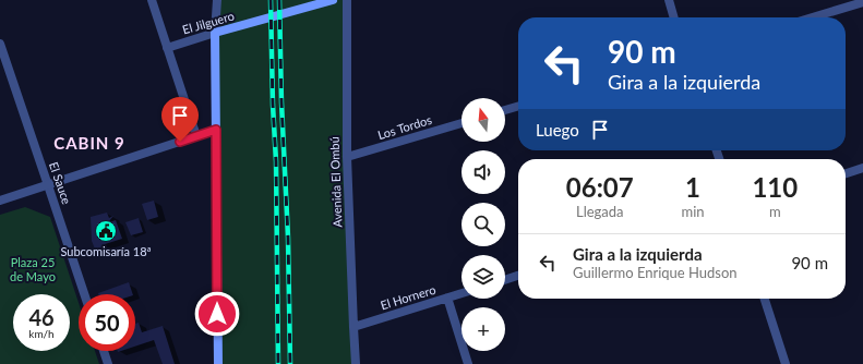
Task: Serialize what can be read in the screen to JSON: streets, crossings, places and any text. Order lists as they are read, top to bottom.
{
  "streets": {
    "main road": ["El Jilguero"],
    "street": [
      "Los Tordos",
      "Avenida El Ombú",
      "El Sauce",
      "El Hornero"
    ]
  },
  "crossings": [
    ["Los Tordos", "Avenida El Ombú"],
    ["Avenida El Ombú", "El Hornero"]
  ],
  "districts": ["CABIN 9"],
  "parks": ["Plaza 25 de Mayo"],
  "places": {
    "public building": ["Subcomisaría 18ª"]
  },
  "north": "top",
  "page": {
    "turn": ["90 m", "Gira a la izquierda"],
    "map_buttons": "+",
    "then": "Luego",
    "eta": [
      "06:07",
      "Llegada",
      "1",
      "min",
      "110",
      "m"
    ],
    "list": [
      {
        "name": "Gira a la izquierda",
        "note": "Guillermo Enrique Hudson",
        "value": "90 m"
      }
    ],
    "speed": "46 km/h",
    "limit": "50"
  }
}
